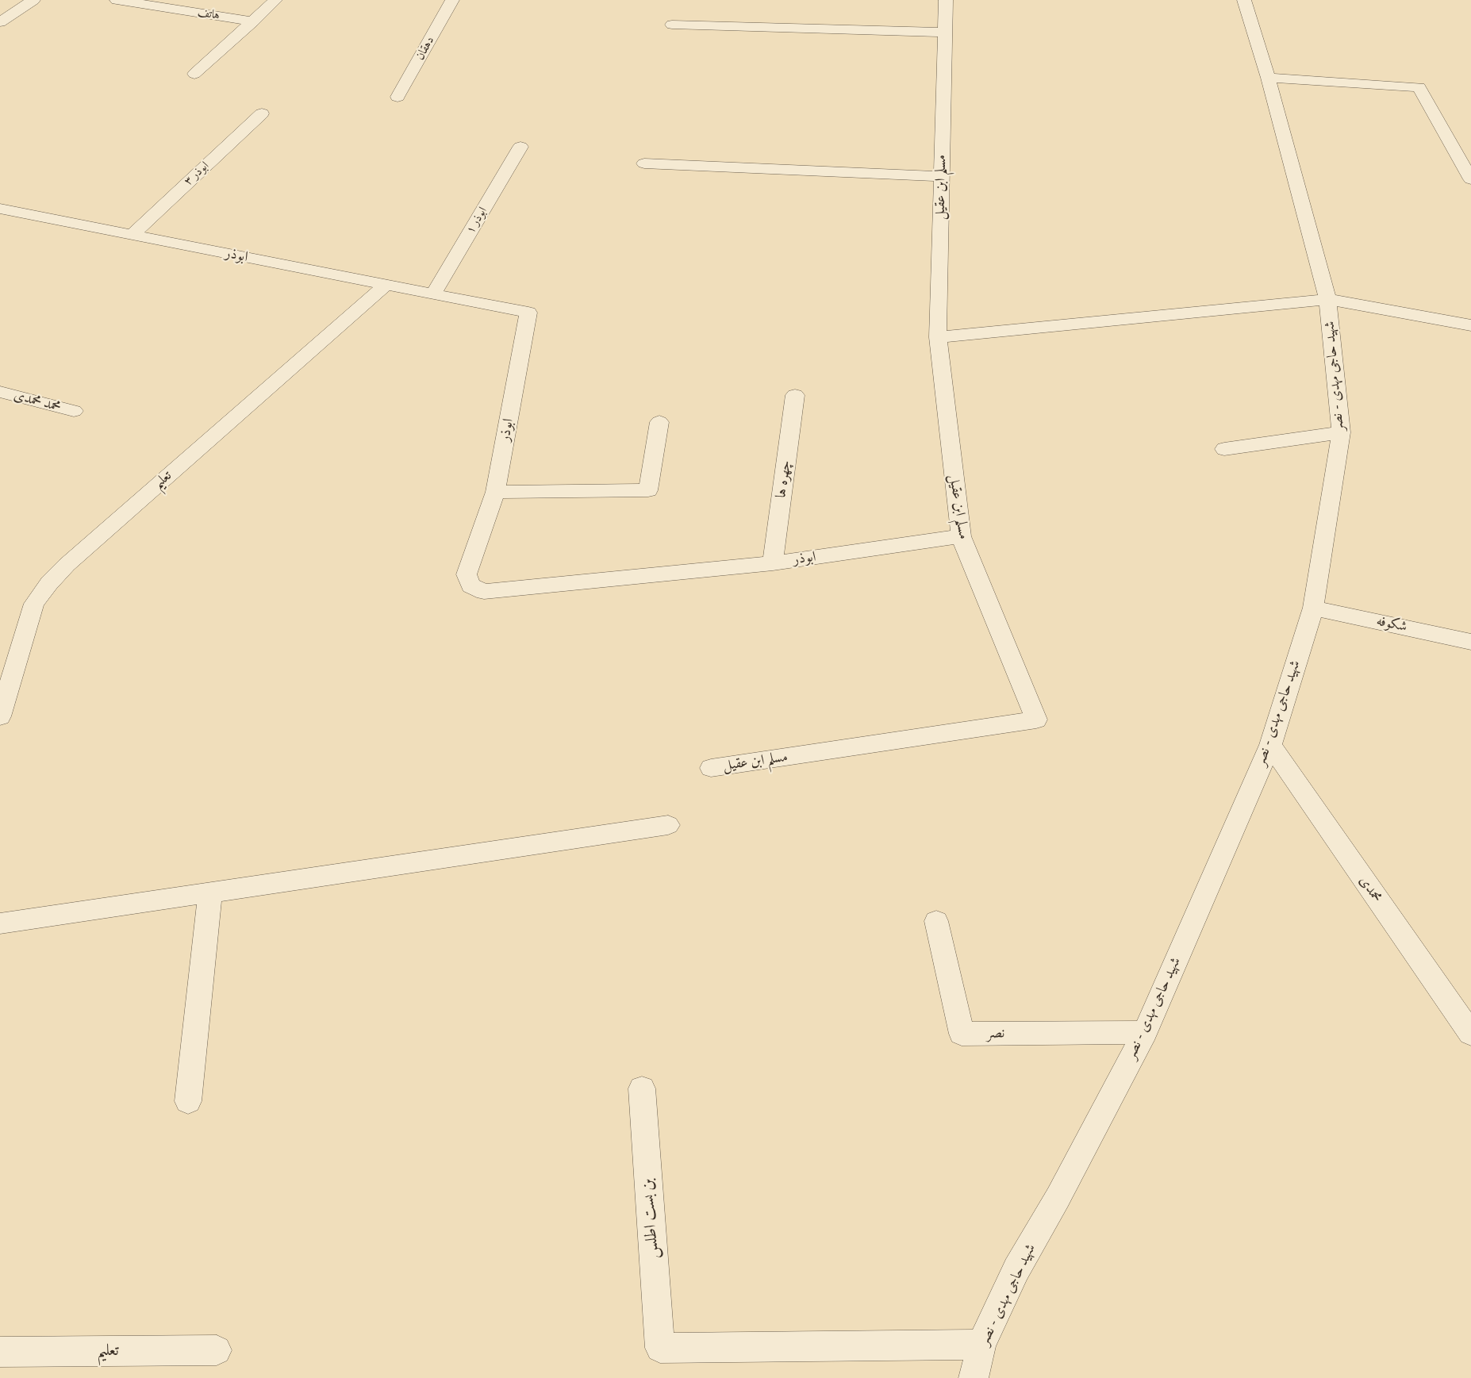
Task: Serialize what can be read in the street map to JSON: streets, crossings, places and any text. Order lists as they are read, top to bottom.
{
  "streets": {
    "street": [
      "هاتف",
      "دهقان",
      "ابوذر ۳",
      "مسلم ابن عقیل",
      "ابوذر ۱",
      "ابوذر",
      "شهید حاجی مهدی - نصر",
      "محمد محمدی",
      "چهره ها",
      "تعلیم",
      "شکوفه",
      "محمدی",
      "نصر",
      "بن بست اطلس"
    ]
  },
  "crossings": [
    ["ابوذر ۳", "ابوذر"],
    ["مسلم ابن عقیل", "ابوذر"],
    ["ابوذر ۱", "ابوذر"],
    ["ابوذر", "چهره ها"],
    ["ابوذر", "تعلیم"],
    ["شهید حاجی مهدی - نصر", "شکوفه"],
    ["شهید حاجی مهدی - نصر", "محمدی"],
    ["شهید حاجی مهدی - نصر", "نصر"],
    ["شهید حاجی مهدی - نصر", "بن بست اطلس"]
  ]
}
